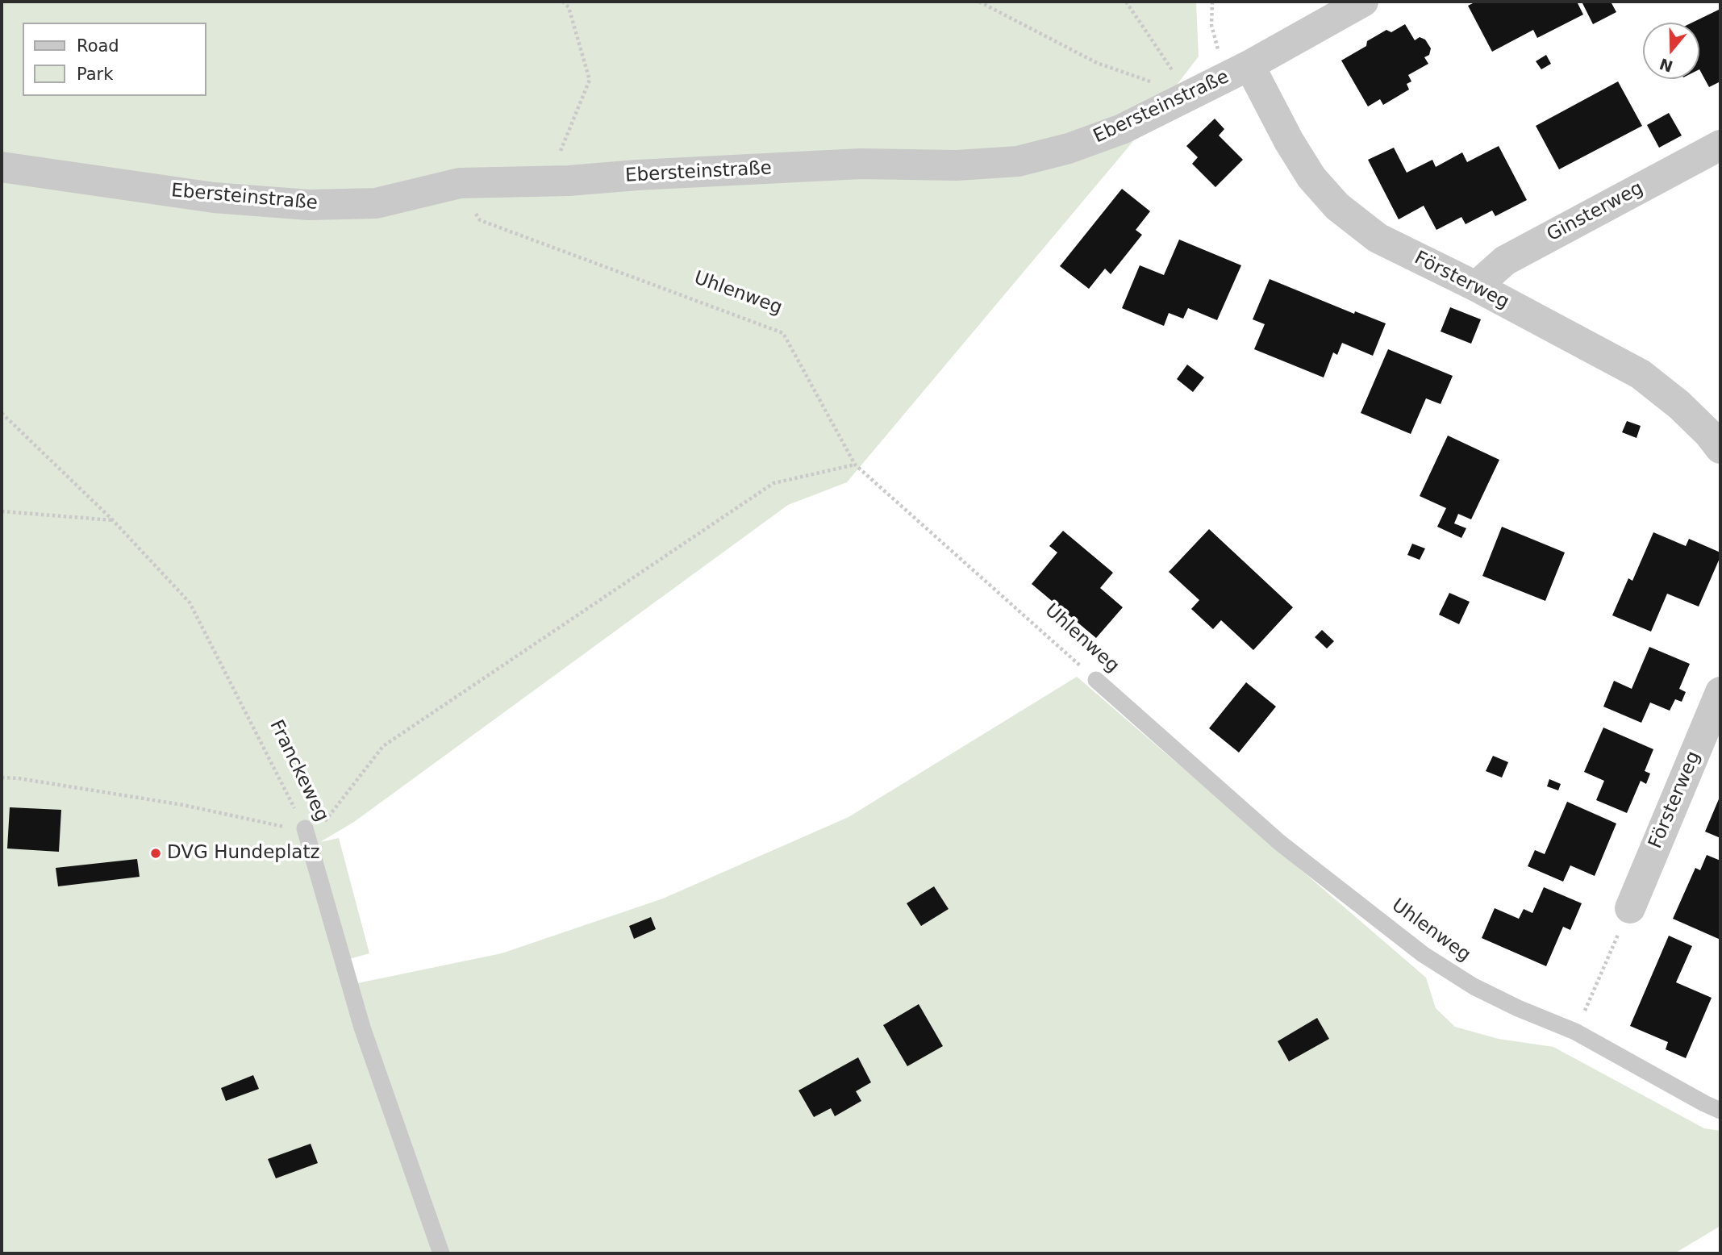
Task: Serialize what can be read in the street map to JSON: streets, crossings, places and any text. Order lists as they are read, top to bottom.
{
  "streets": {
    "street": ["Ebersteinstraße", "Ginsterweg", "Försterweg"],
    "lane": ["Uhlenweg", "Franckeweg"]
  },
  "crossings": [
    ["Ebersteinstraße", "Försterweg"],
    ["Ebersteinstraße", "Uhlenweg"],
    ["Ginsterweg", "Försterweg"]
  ],
  "places": ["DVG Hundeplatz"],
  "legend": ["Road", "Park"],
  "north": "bottom"
}
